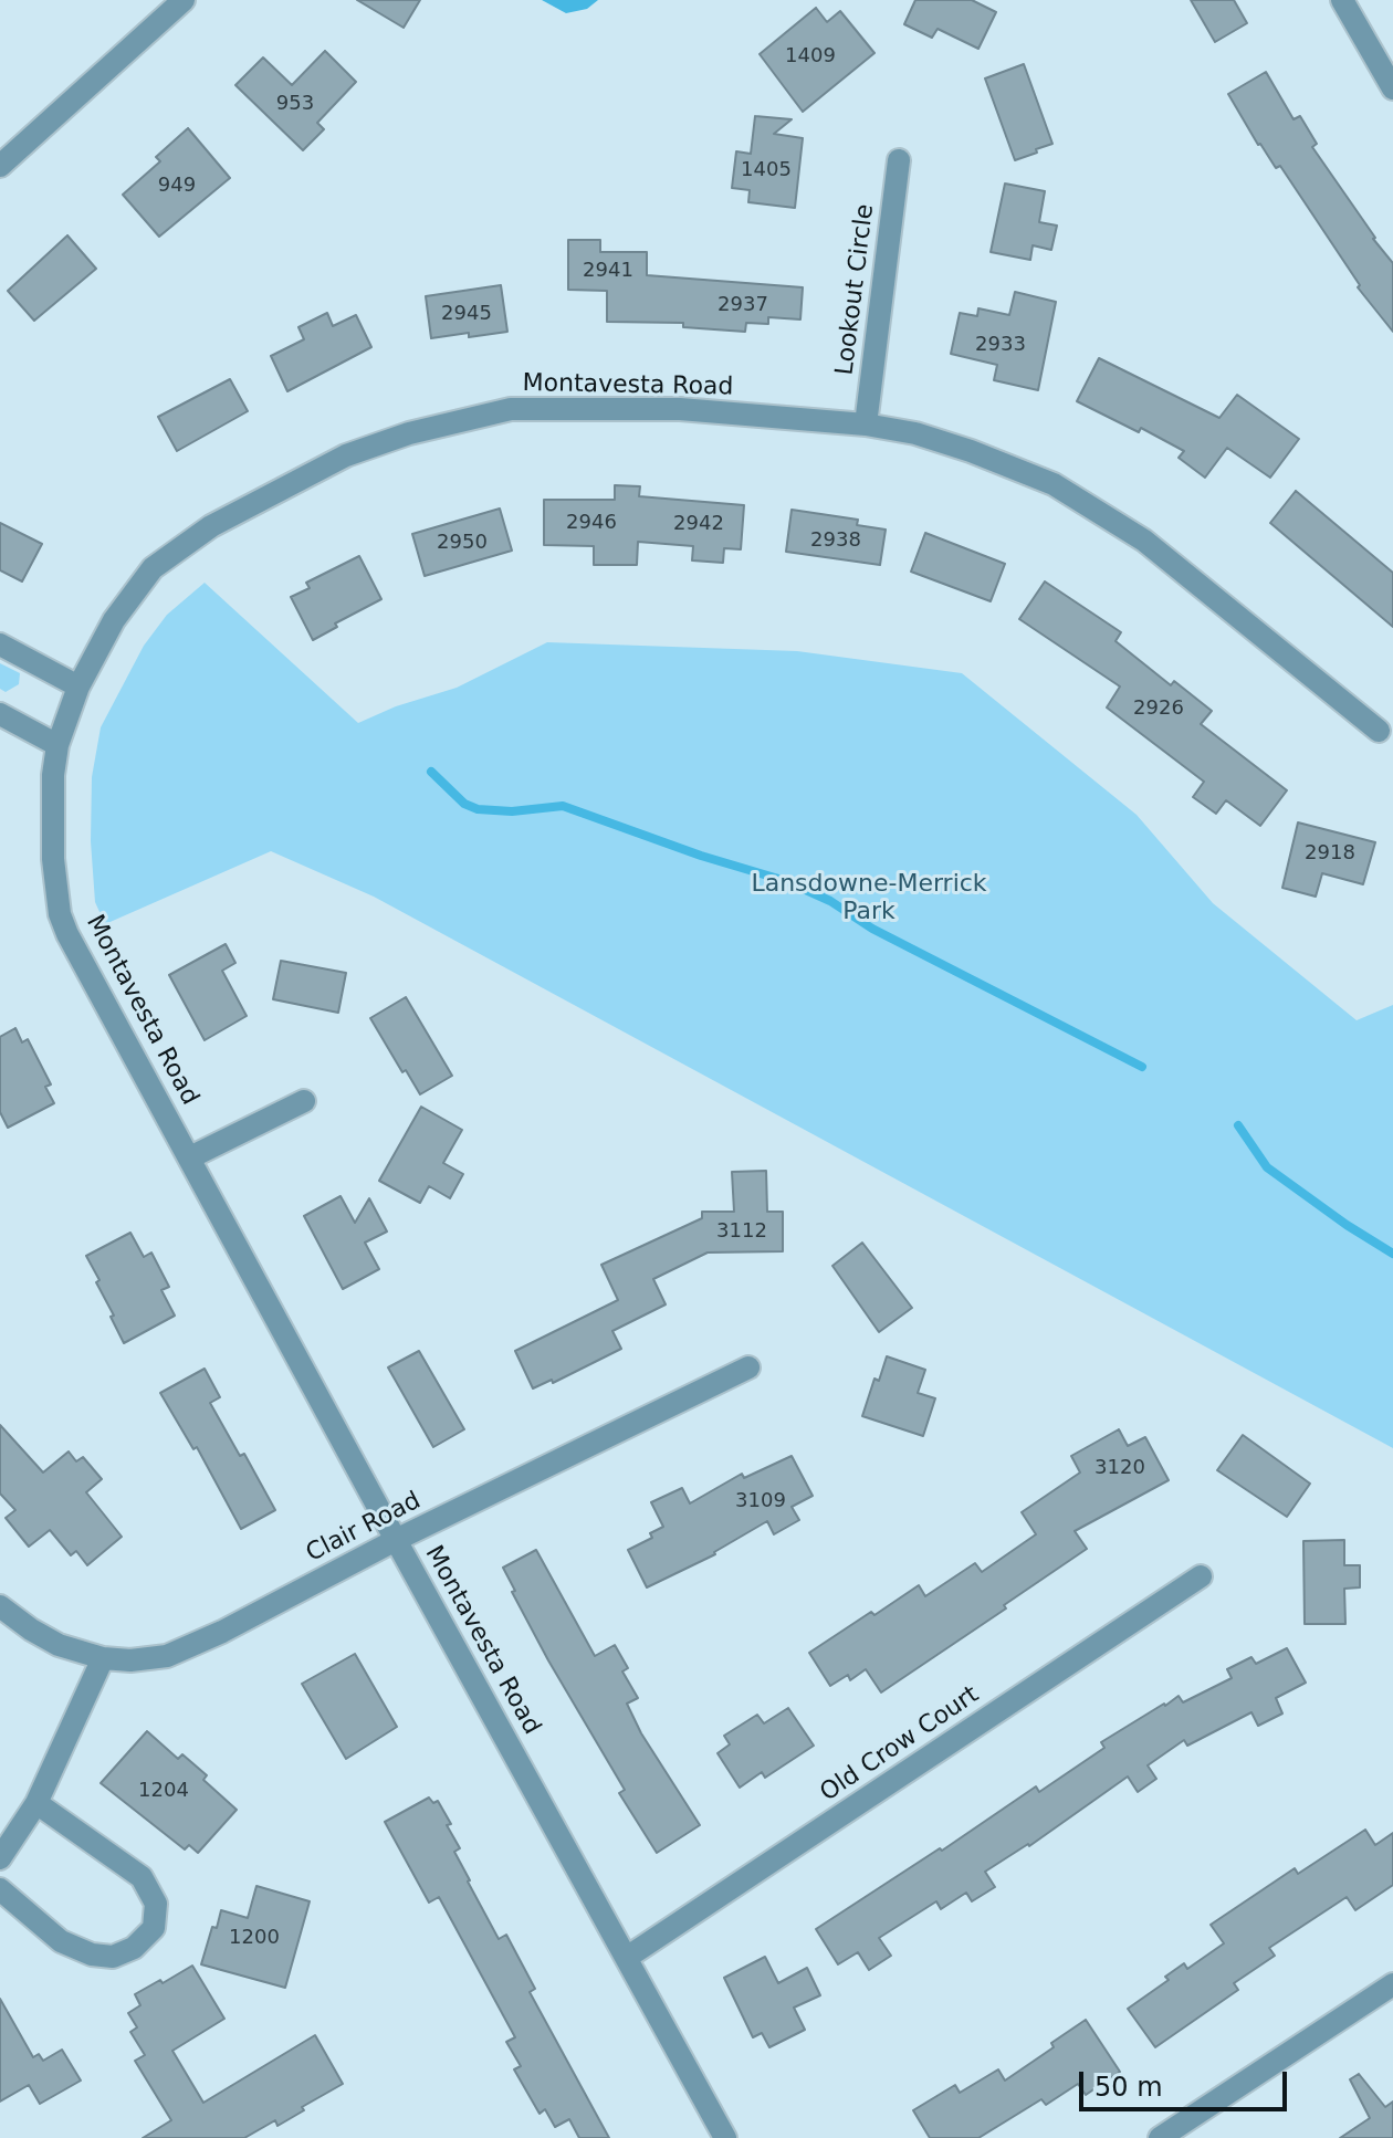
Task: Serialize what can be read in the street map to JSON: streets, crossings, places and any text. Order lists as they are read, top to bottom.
{
  "streets": {
    "street": [
      "Lookout Circle",
      "Montavesta Road",
      "Clair Road",
      "Old Crow Court"
    ]
  },
  "crossings": [
    ["Lookout Circle", "Montavesta Road"],
    ["Montavesta Road", "Clair Road"],
    ["Montavesta Road", "Old Crow Court"]
  ],
  "parks": ["Lansdowne-Merrick Park"],
  "house_numbers": [
    "1409",
    "953",
    "1405",
    "949",
    "2941",
    "2937",
    "2945",
    "2933",
    "2946",
    "2942",
    "2938",
    "2950",
    "2926",
    "2918",
    "3112",
    "3120",
    "3109",
    "1204",
    "1200"
  ],
  "scale_bar": "50 m"
}
